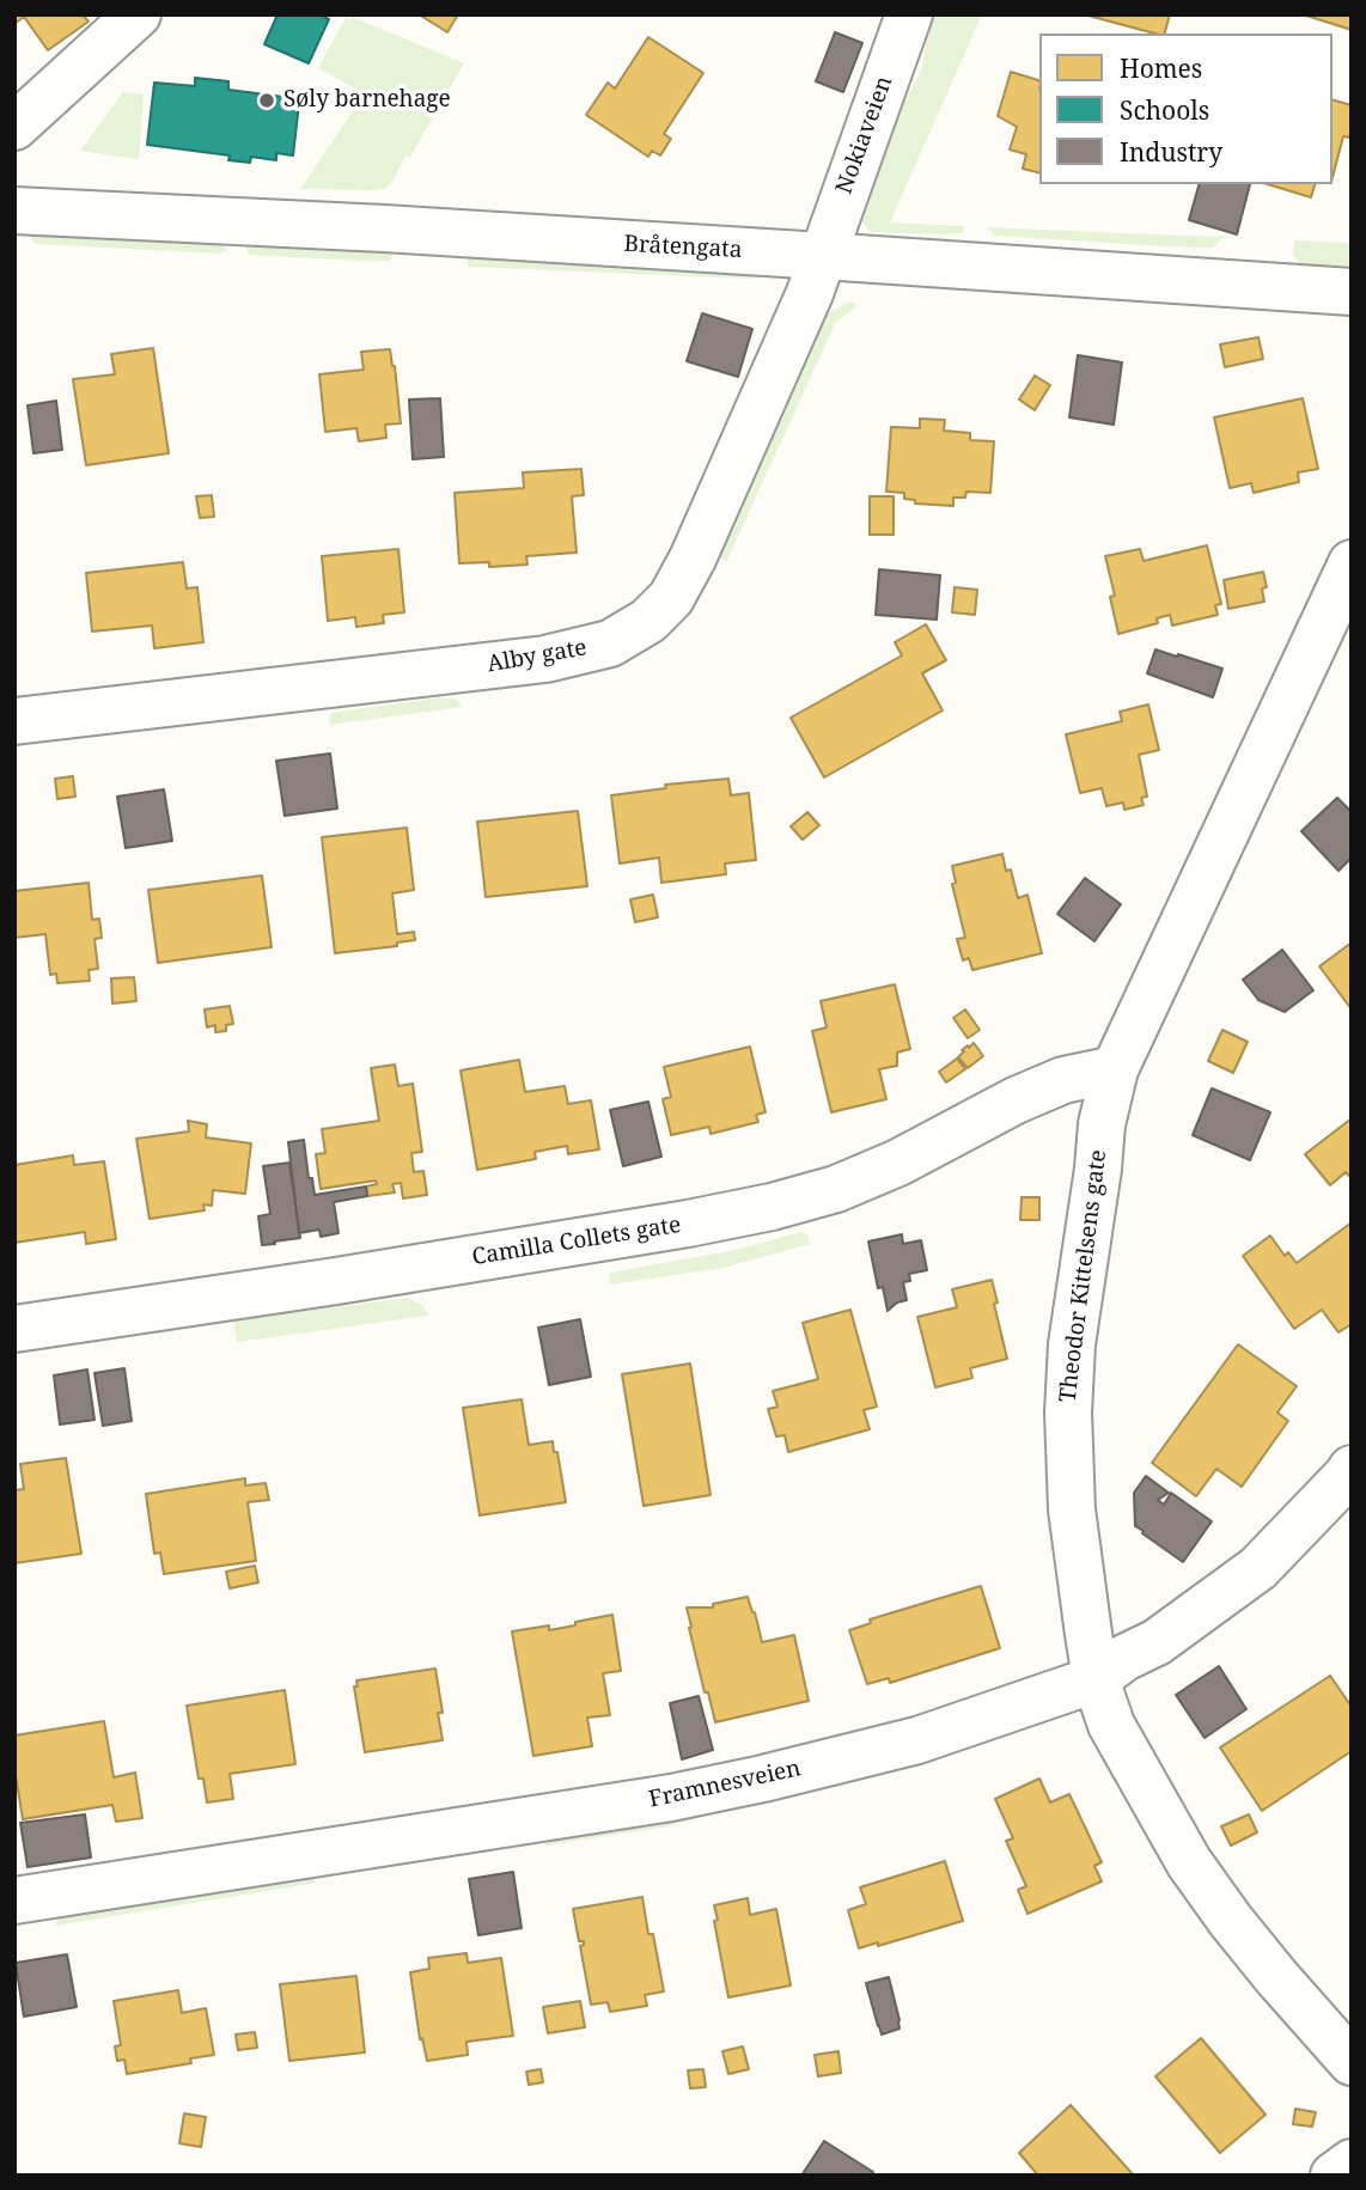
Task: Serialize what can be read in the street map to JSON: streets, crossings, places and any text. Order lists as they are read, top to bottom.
{
  "streets": {
    "street": [
      "Nokiaveien",
      "Bråtengata",
      "Alby gate",
      "Camilla Collets gate",
      "Theodor Kittelsens gate",
      "Framnesveien"
    ]
  },
  "crossings": [
    ["Nokiaveien", "Bråtengata"],
    ["Nokiaveien", "Alby gate"],
    ["Bråtengata", "Alby gate"],
    ["Camilla Collets gate", "Theodor Kittelsens gate"],
    ["Theodor Kittelsens gate", "Framnesveien"]
  ],
  "places": ["Søly barnehage"],
  "legend": ["Homes", "Schools", "Industry"]
}
